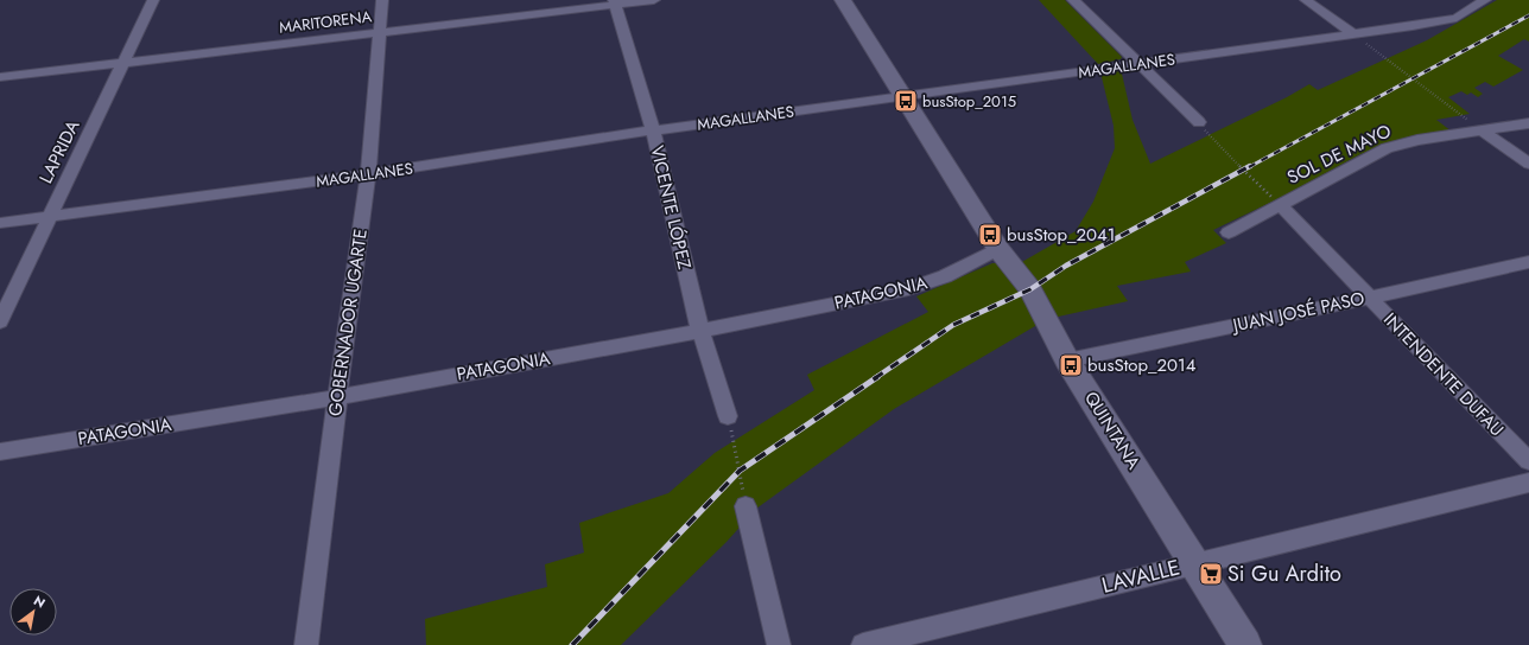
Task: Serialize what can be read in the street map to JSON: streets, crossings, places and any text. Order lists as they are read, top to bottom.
{
  "streets": {
    "street": [
      "MARITORENA",
      "MAGALLANES",
      "LAPRIDA",
      "SOL DE MAYO",
      "VICENTE LÓPEZ",
      "PATAGONIA",
      "JUAN JOSÉ PASO",
      "GOBERNADOR UGARTE",
      "INTENDENTE DUFAU",
      "QUINTANA",
      "LAVALLE"
    ]
  },
  "crossings": [
    ["MARITORENA", "LAPRIDA"],
    ["MARITORENA", "VICENTE LÓPEZ"],
    ["MARITORENA", "GOBERNADOR UGARTE"],
    ["MAGALLANES", "LAPRIDA"],
    ["MAGALLANES", "VICENTE LÓPEZ"],
    ["MAGALLANES", "GOBERNADOR UGARTE"],
    ["MAGALLANES", "QUINTANA"],
    ["SOL DE MAYO", "INTENDENTE DUFAU"],
    ["VICENTE LÓPEZ", "PATAGONIA"],
    ["PATAGONIA", "GOBERNADOR UGARTE"],
    ["PATAGONIA", "QUINTANA"],
    ["JUAN JOSÉ PASO", "INTENDENTE DUFAU"],
    ["JUAN JOSÉ PASO", "QUINTANA"],
    ["QUINTANA", "LAVALLE"]
  ],
  "places": {
    "bus stop": ["busStop_2015", "busStop_2041", "busStop_2014"],
    "supermarket": ["Si Gu Ardito"]
  },
  "north": "top right"
}
